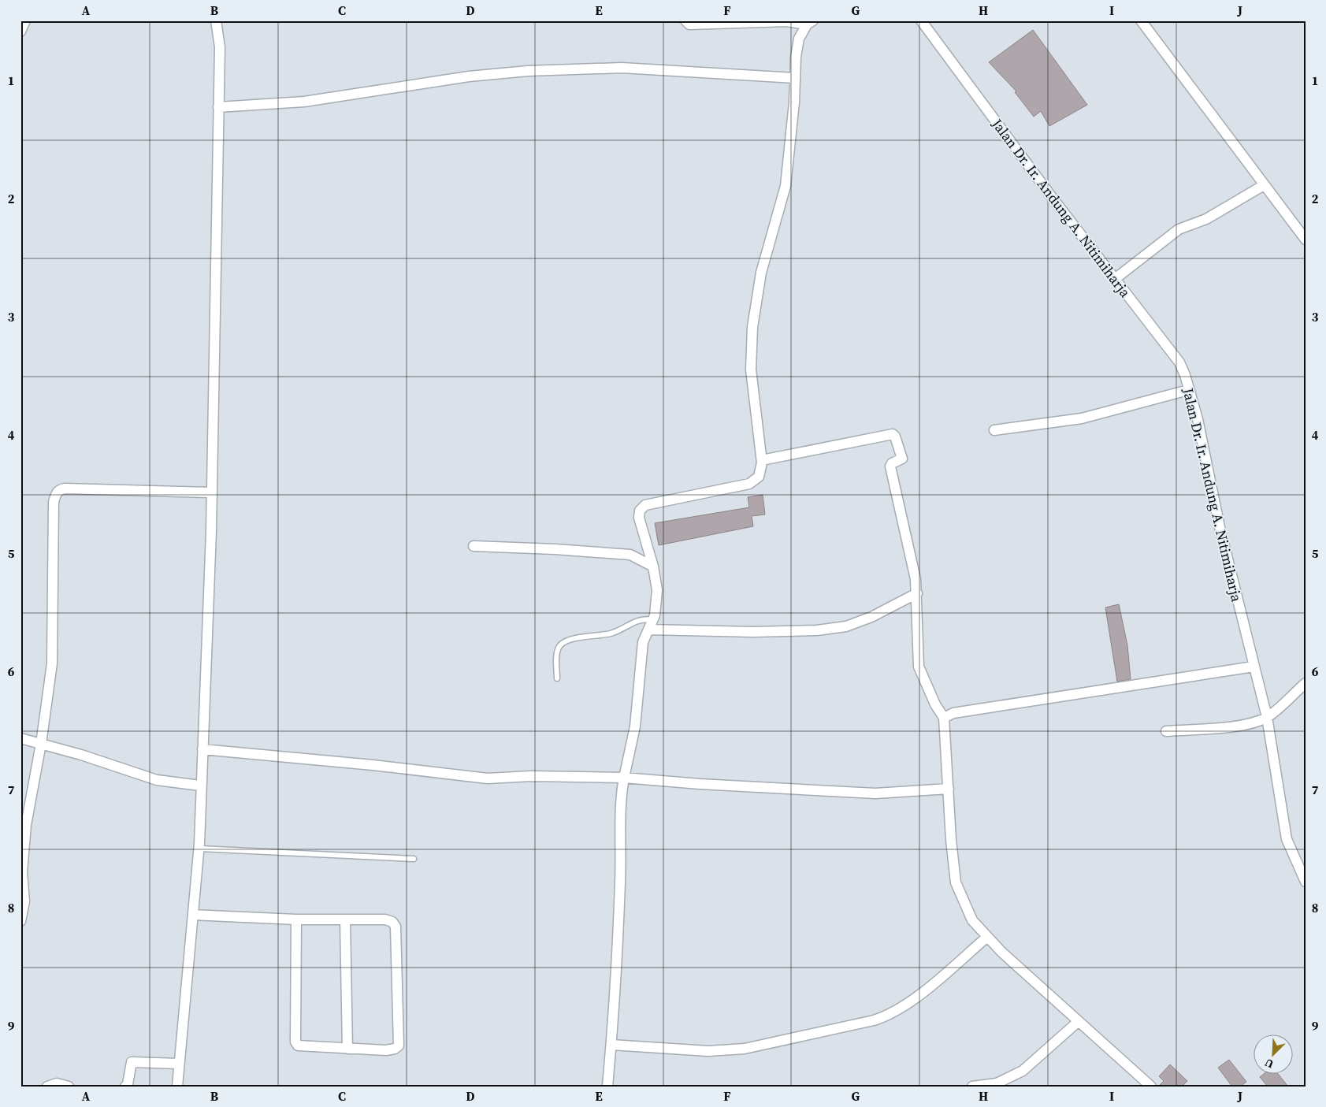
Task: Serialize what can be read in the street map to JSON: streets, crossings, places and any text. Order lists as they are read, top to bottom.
{
  "streets": {
    "street": ["Jalan Dr. Ir. Andung A. Nitimiharja"]
  },
  "north": "bottom left",
  "grid": {
    "columns": [
      "A",
      "B",
      "C",
      "D",
      "E",
      "F",
      "G",
      "H",
      "I",
      "J"
    ],
    "rows": [
      "1",
      "2",
      "3",
      "4",
      "5",
      "6",
      "7",
      "8",
      "9"
    ]
  }
}
